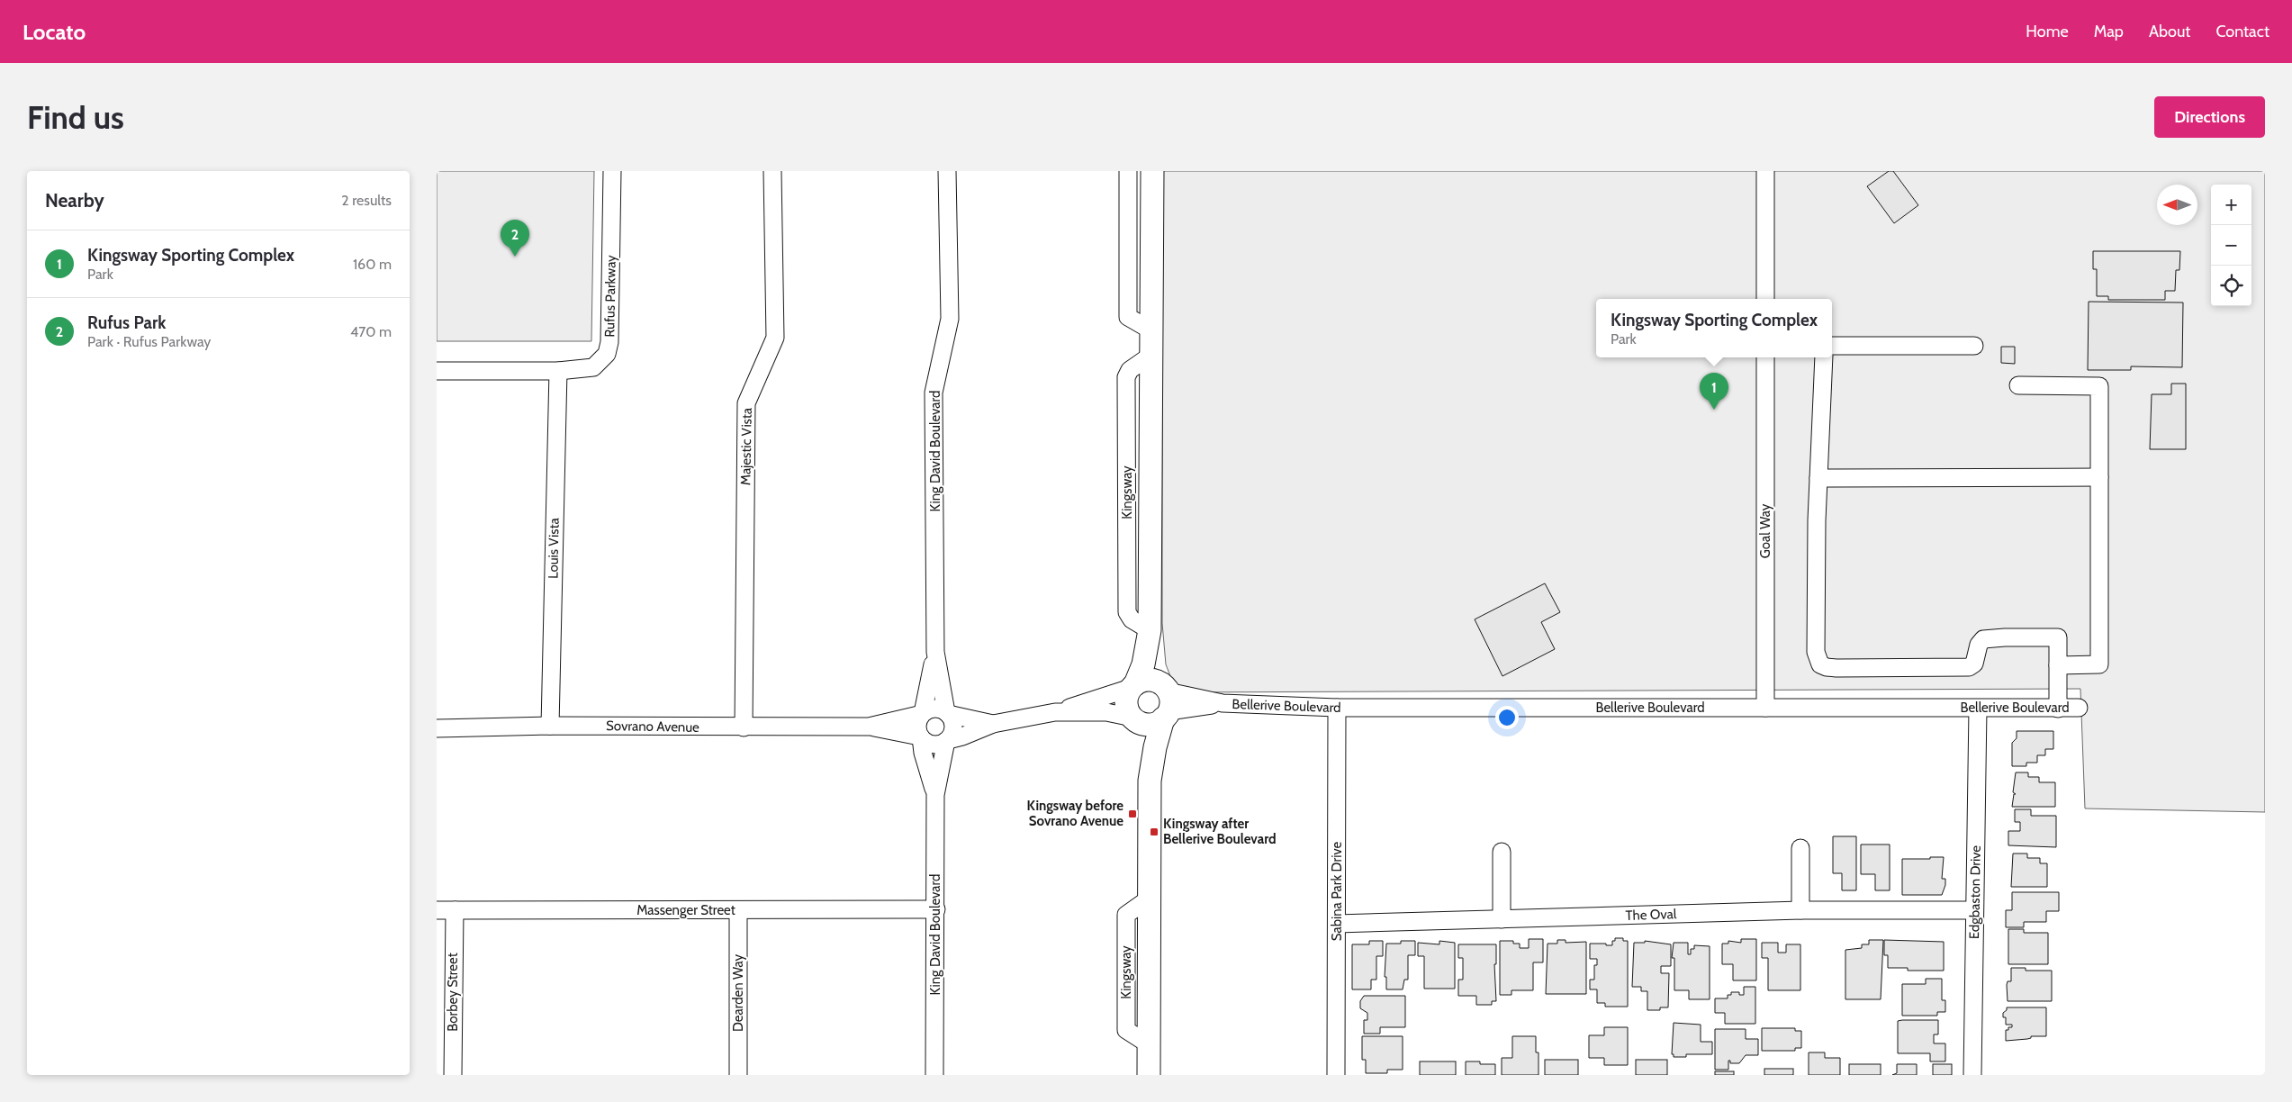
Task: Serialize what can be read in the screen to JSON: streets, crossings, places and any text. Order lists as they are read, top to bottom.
{
  "streets": {
    "main road": ["Kingsway"],
    "street": [
      "Rufus Parkway",
      "Majestic Vista",
      "King David Boulevard",
      "Goal Way",
      "Louis Vista",
      "Bellerive Boulevard",
      "Sovrano Avenue",
      "Sabina Park Drive",
      "Edgbaston Drive",
      "Massenger Street",
      "The Oval",
      "Borbey Street",
      "Dearden Way"
    ]
  },
  "crossings": [
    ["Rufus Parkway", "Louis Vista"],
    ["Majestic Vista", "Sovrano Avenue"],
    ["King David Boulevard", "Sovrano Avenue"],
    ["King David Boulevard", "Massenger Street"],
    ["Kingsway", "Bellerive Boulevard"],
    ["Goal Way", "Bellerive Boulevard"],
    ["Louis Vista", "Sovrano Avenue"],
    ["Bellerive Boulevard", "Sabina Park Drive"],
    ["Bellerive Boulevard", "Edgbaston Drive"],
    ["Sabina Park Drive", "The Oval"],
    ["Edgbaston Drive", "The Oval"],
    ["Massenger Street", "Borbey Street"],
    ["Massenger Street", "Dearden Way"]
  ],
  "places": {
    "transit": ["Kingsway before Sovrano Avenue", "Kingsway after Bellerive Boulevard"]
  },
  "north": "left",
  "page": {
    "header": "Locato",
    "nav": [
      "Home",
      "Map",
      "About",
      "Contact"
    ],
    "buttons": "Directions",
    "title": "Find us",
    "heading": ["Nearby", "2 results"],
    "map_buttons": ["+", "−"],
    "pins": ["2", "1"],
    "list": [
      {
        "mark": "1",
        "name": "Kingsway Sporting Complex",
        "note": "Park",
        "value": "160 m"
      },
      {
        "mark": "2",
        "name": "Rufus Park",
        "note": "Park · Rufus Parkway",
        "value": "470 m"
      }
    ],
    "popup": ["Kingsway Sporting Complex", "Park"]
  }
}
